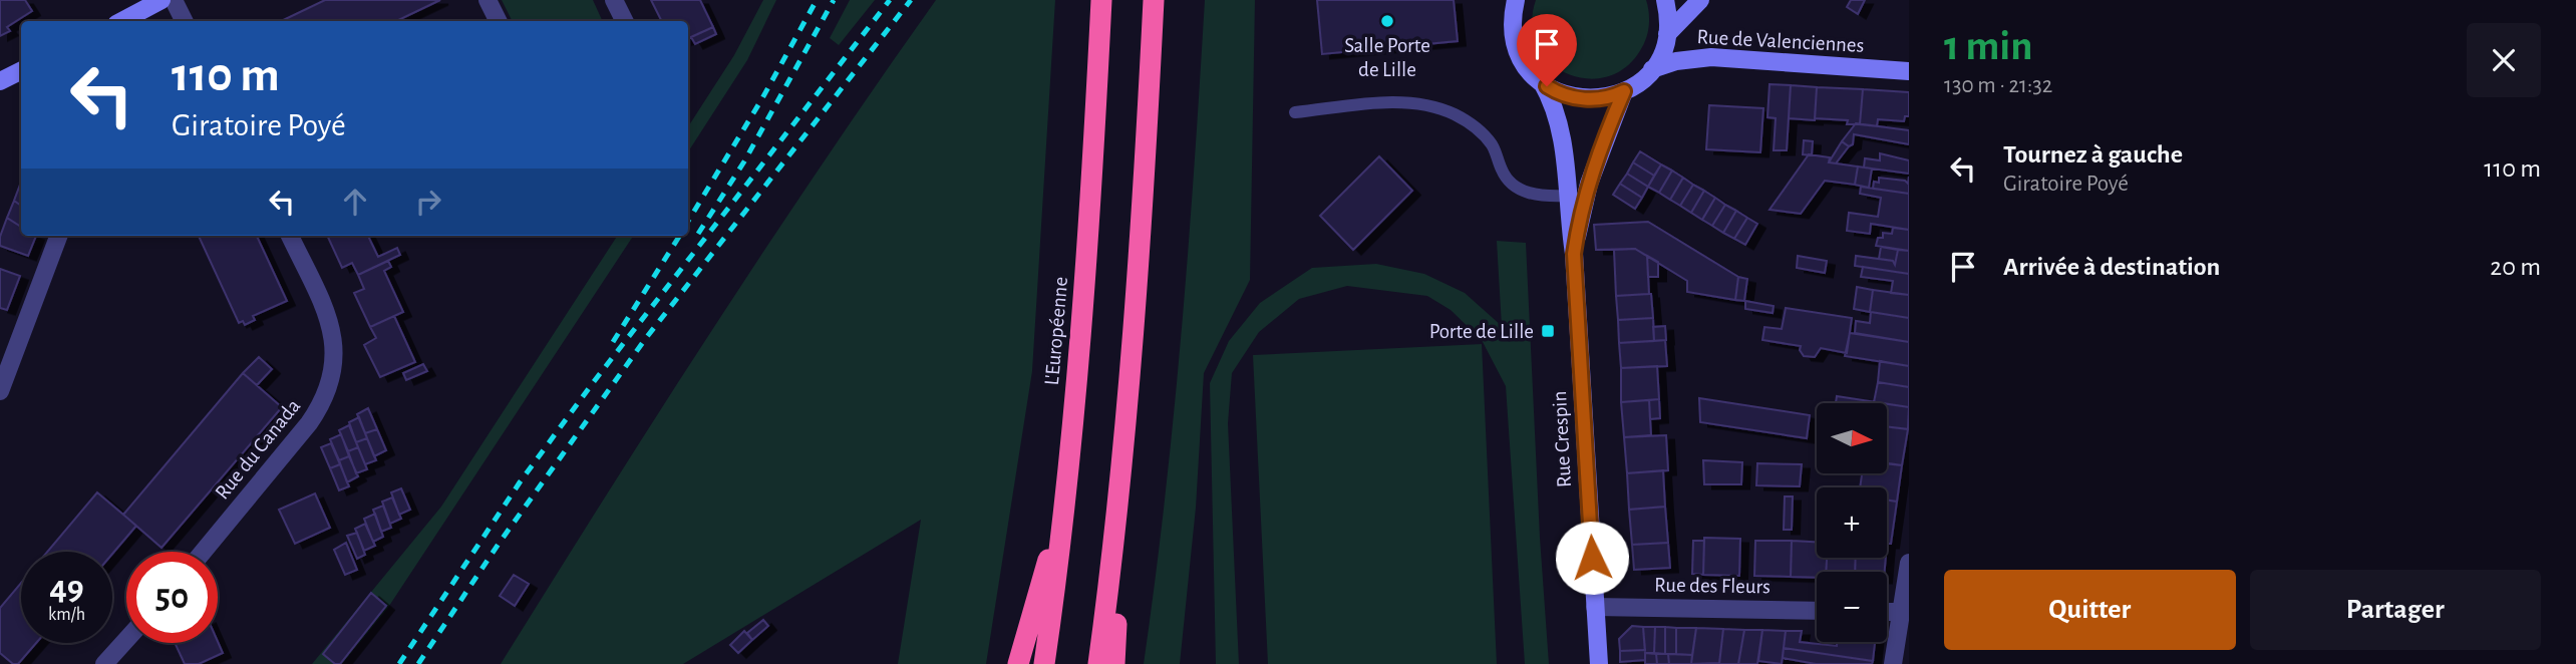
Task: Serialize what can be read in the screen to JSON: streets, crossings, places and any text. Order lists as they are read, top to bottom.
{
  "streets": {
    "highway": ["L'Européenne"],
    "main road": ["Rue de Valenciennes", "Rue Crespin"],
    "street": ["Rue du Canada", "Rue des Fleurs"]
  },
  "crossings": [
    ["Rue Crespin", "Rue des Fleurs"]
  ],
  "places": {
    "other": ["Salle Porte de Lille"],
    "transit": ["Porte de Lille"]
  },
  "north": "right",
  "page": {
    "heading": ["1 min", "130 m · 21:32"],
    "turn": ["110 m", "Giratoire Poyé"],
    "list": [
      {
        "name": "Tournez à gauche",
        "note": "Giratoire Poyé",
        "value": "110 m"
      },
      {
        "name": "Arrivée à destination",
        "value": "20 m"
      }
    ],
    "map_buttons": ["+", "−"],
    "speed": "49 km/h",
    "limit": "50",
    "buttons": ["Quitter", "Partager"]
  }
}
